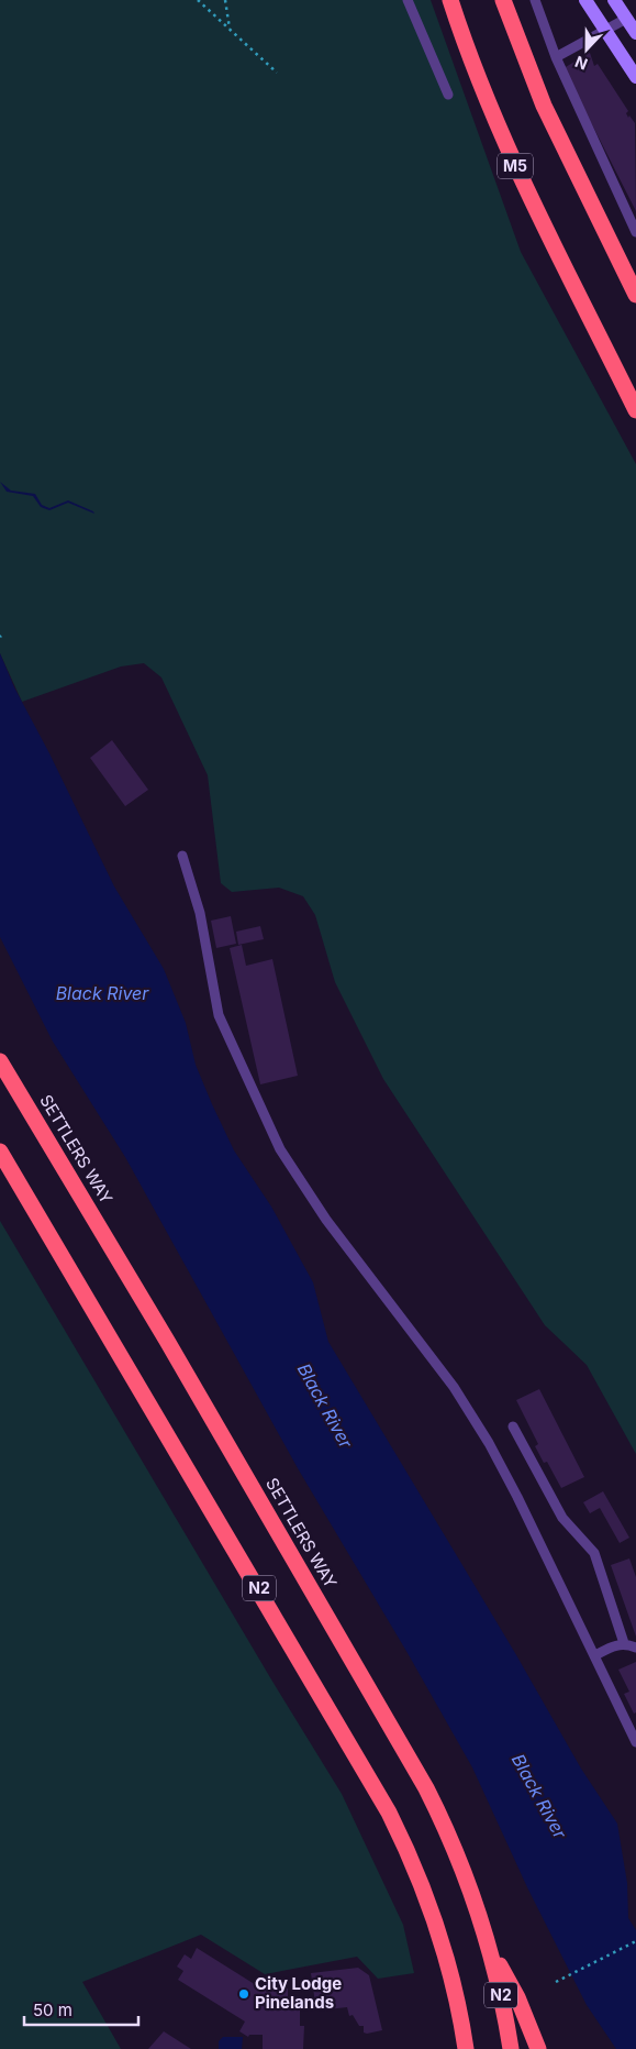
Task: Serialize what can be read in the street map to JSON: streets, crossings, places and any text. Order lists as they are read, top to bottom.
{
  "streets": {
    "highway": ["M5", "SETTLERS WAY", "N2"]
  },
  "water": ["Black River"],
  "places": ["City Lodge Pinelands"],
  "scale_bar": "50 m",
  "north": "bottom"
}
